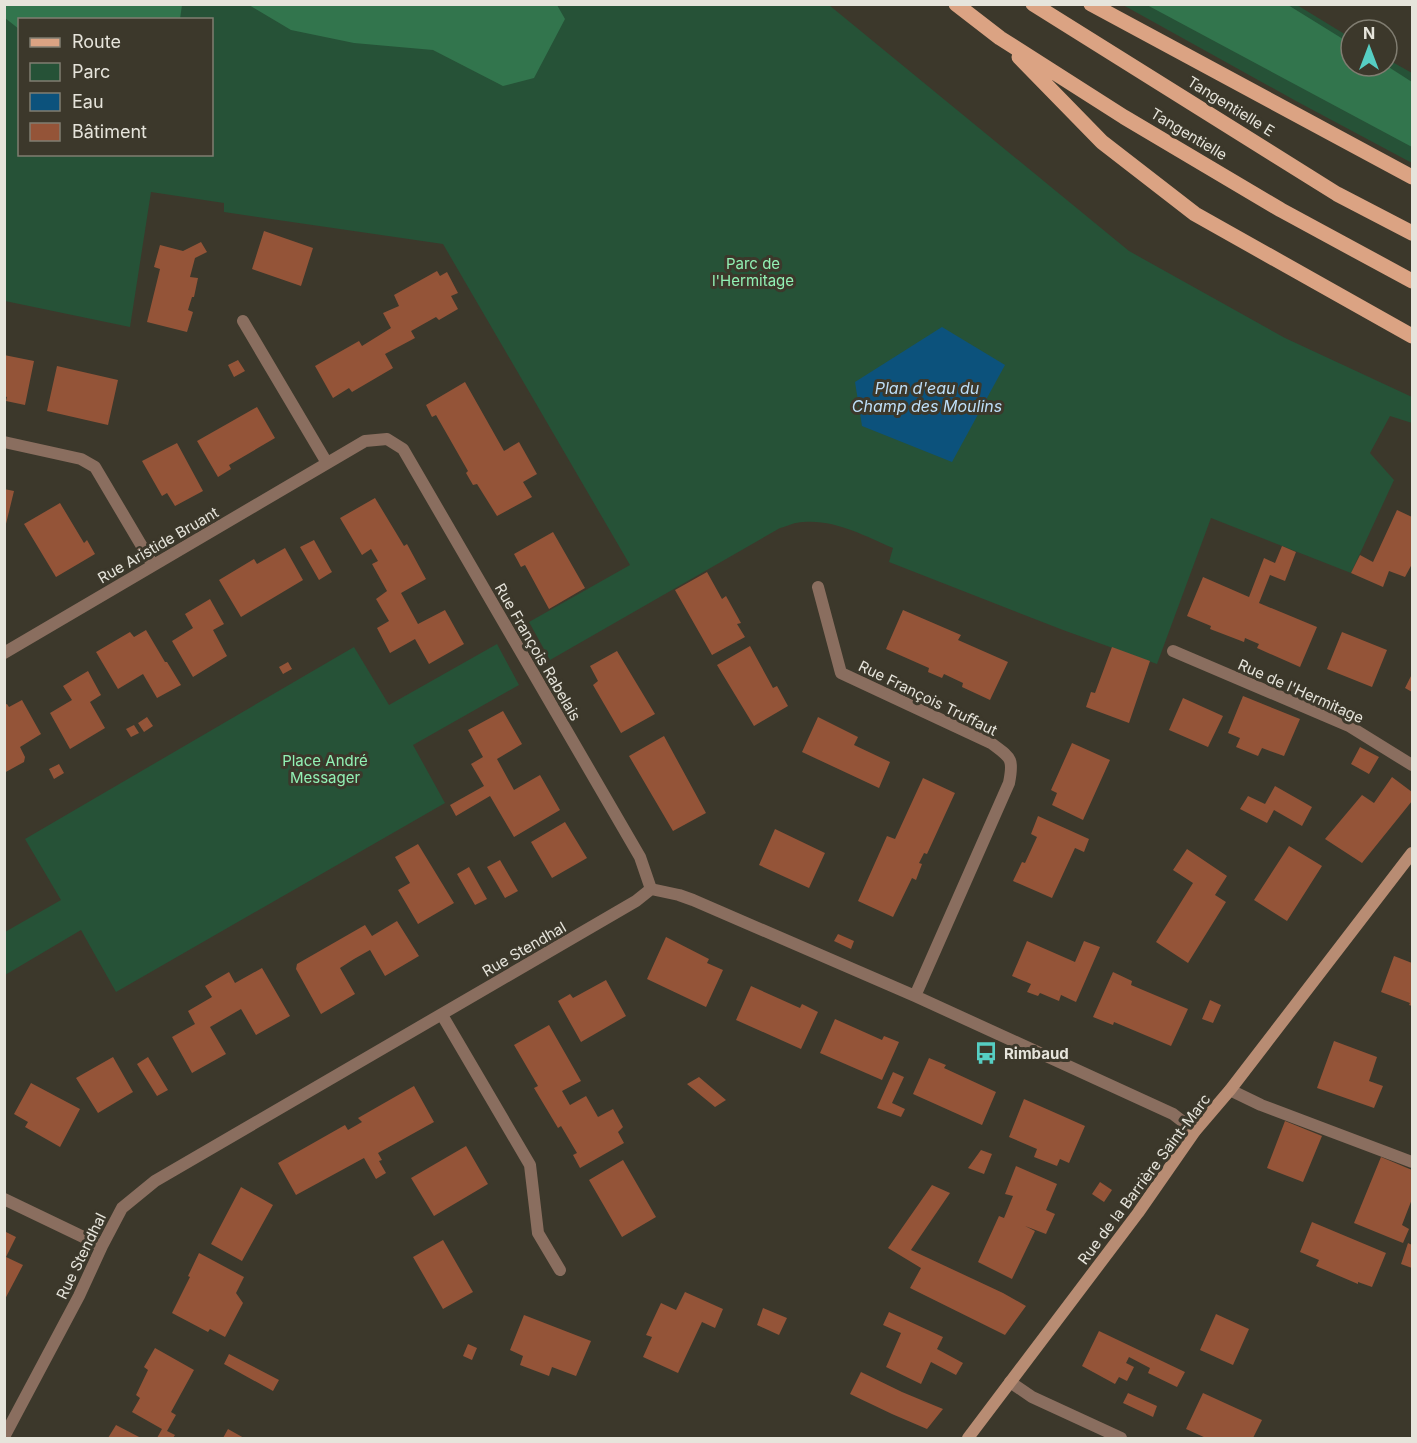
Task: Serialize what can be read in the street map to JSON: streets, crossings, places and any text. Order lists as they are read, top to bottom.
{
  "streets": {
    "main road": ["Tangentielle E", "Tangentielle", "Rue de la Barrière Saint-Marc"],
    "street": [
      "Rue Aristide Bruant",
      "Rue François Rabelais",
      "Rue de l'Hermitage",
      "Rue François Truffaut",
      "Rue Stendhal"
    ]
  },
  "crossings": [
    ["Rue Aristide Bruant", "Rue François Rabelais"],
    ["Rue François Rabelais", "Rue Stendhal"]
  ],
  "water": ["Plan d'eau du Champ des Moulins"],
  "parks": ["Parc de l'Hermitage", "Place André Messager"],
  "places": {
    "bus stop": ["Rimbaud"]
  },
  "legend": [
    "Route",
    "Parc",
    "Eau",
    "Bâtiment"
  ],
  "north": "top"
}
